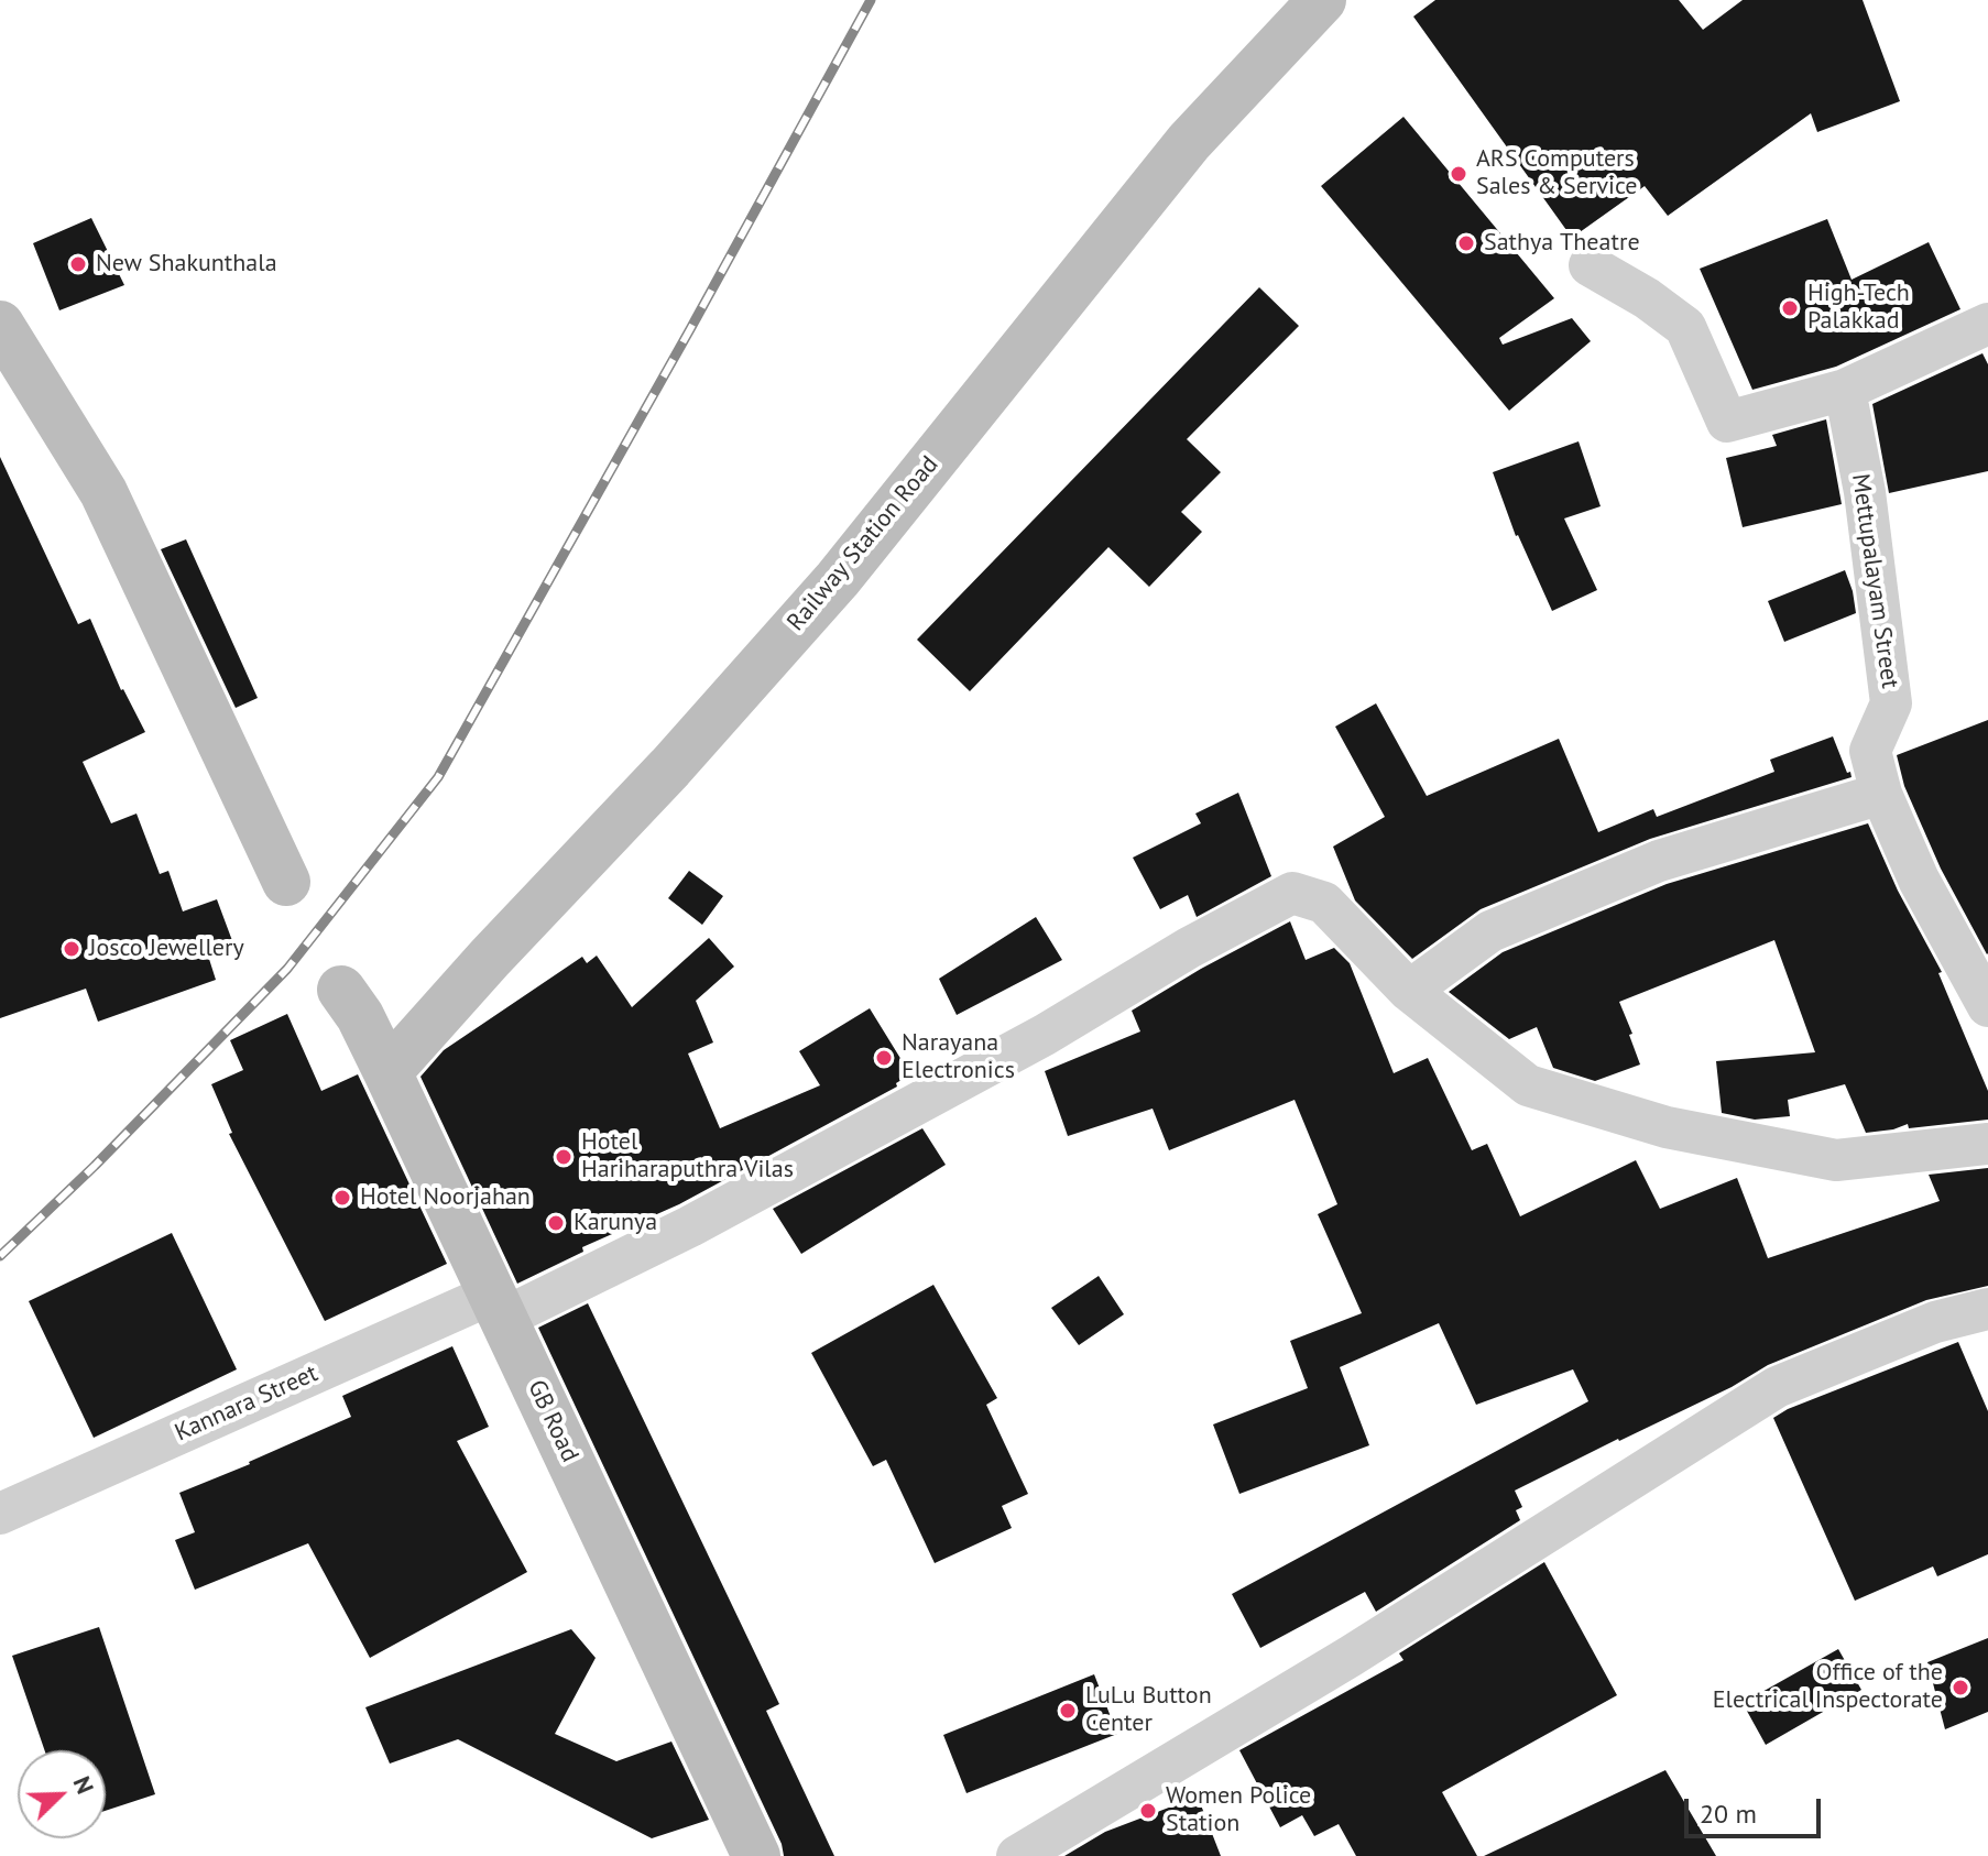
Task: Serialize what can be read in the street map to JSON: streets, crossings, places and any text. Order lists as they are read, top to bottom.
{
  "streets": {
    "street": [
      "Railway Station Road",
      "Mettupalayam Street",
      "Kannara Street",
      "GB Road"
    ]
  },
  "crossings": [
    ["Railway Station Road", "GB Road"],
    ["Kannara Street", "GB Road"]
  ],
  "places": [
    "ARS Computers Sales & Service",
    "Sathya Theatre",
    "New Shakunthala",
    "High-Tech Palakkad",
    "Josco Jewellery",
    "Narayana Electronics",
    "Hotel Hariharaputhra Vilas",
    "Hotel Noorjahan",
    "Karunya",
    "Office of the Electrical Inspectorate",
    "LuLu Button Center",
    "Women Police Station"
  ],
  "scale_bar": "20 m",
  "north": "top right"
}
